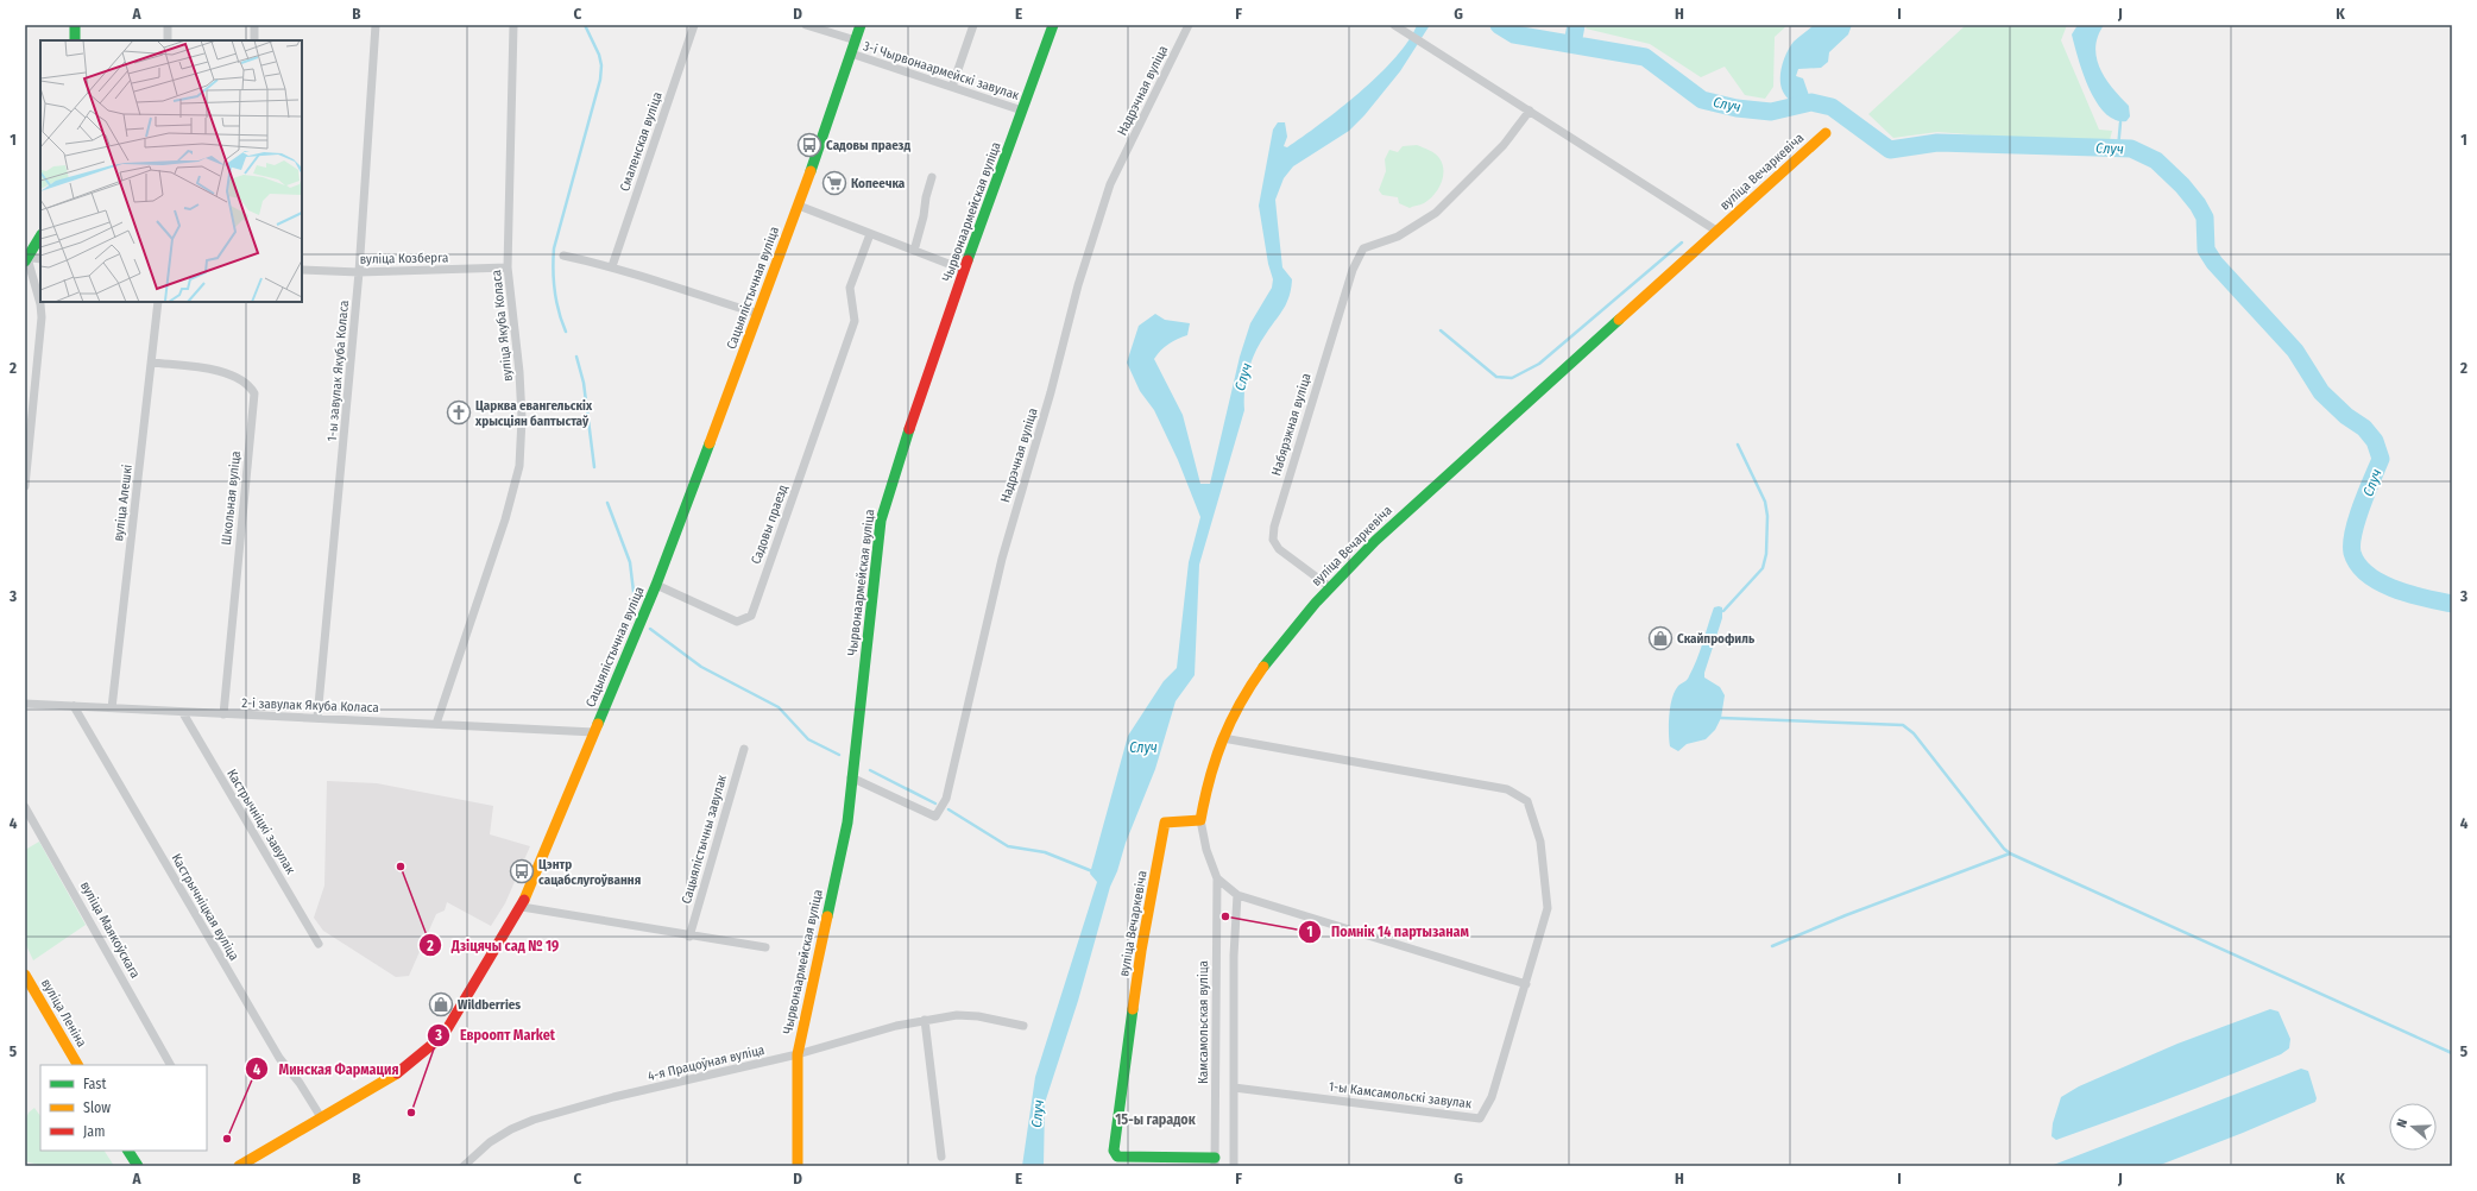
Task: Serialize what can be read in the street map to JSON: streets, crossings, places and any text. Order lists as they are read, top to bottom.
{
  "streets": {
    "street": [
      "3-і Чырвонаармейскі завулак",
      "Надрэчная вуліца",
      "Смаленская вуліца",
      "вуліца Вечаркевіча",
      "Чырвонаармейская вуліца",
      "вуліца Козберга",
      "Сацыялістычная вуліца",
      "вуліца Якуба Коласа",
      "1-ы завулак Якуба Коласа",
      "Набярэжная вуліца",
      "Школьная вуліца",
      "вуліца Алешкі",
      "Садовы праезд",
      "2-і завулак Якуба Коласа",
      "Кастрычніцкі завулак",
      "Сацыялістычны завулак",
      "Кастрычніцкая вуліца",
      "вуліца Маякоўскага",
      "вуліца Леніна",
      "Камсамольская вуліца",
      "4-я Працоўная вуліца",
      "1-ы Камсамольскі завулак"
    ]
  },
  "crossings": [
    ["3-і Чырвонаармейскі завулак", "Чырвонаармейская вуліца"],
    ["3-і Чырвонаармейскі завулак", "Сацыялістычная вуліца"],
    ["Надрэчная вуліца", "Чырвонаармейская вуліца"],
    ["вуліца Вечаркевіча", "Набярэжная вуліца"],
    ["вуліца Вечаркевіча", "Камсамольская вуліца"],
    ["Чырвонаармейская вуліца", "4-я Працоўная вуліца"],
    ["вуліца Козберга", "вуліца Якуба Коласа"],
    ["вуліца Козберга", "1-ы завулак Якуба Коласа"],
    ["Сацыялістычная вуліца", "Садовы праезд"],
    ["Сацыялістычная вуліца", "2-і завулак Якуба Коласа"],
    ["Сацыялістычная вуліца", "Кастрычніцкая вуліца"],
    ["вуліца Якуба Коласа", "2-і завулак Якуба Коласа"],
    ["1-ы завулак Якуба Коласа", "2-і завулак Якуба Коласа"],
    ["Школьная вуліца", "вуліца Алешкі"],
    ["Школьная вуліца", "2-і завулак Якуба Коласа"],
    ["вуліца Алешкі", "2-і завулак Якуба Коласа"],
    ["2-і завулак Якуба Коласа", "Кастрычніцкі завулак"],
    ["2-і завулак Якуба Коласа", "Кастрычніцкая вуліца"]
  ],
  "districts": ["15-ы гарадок"],
  "water": ["Случ"],
  "places": {
    "bus stop": ["Садовы праезд", "Цэнтр сацабслугоўвання"],
    "supermarket": ["Копеечка"],
    "church": ["Царква евангельскіх хрысціян баптыстаў"],
    "shop": ["Скайпрофиль", "Wildberries"],
    "other": [
      "Дзіцячы сад № 19",
      "Помнік 14 партызанам",
      "Евроопт Market",
      "Минская Фармация"
    ]
  },
  "legend": ["Fast", "Slow", "Jam"],
  "north": "left",
  "grid": {
    "columns": [
      "A",
      "B",
      "C",
      "D",
      "E",
      "F",
      "G",
      "H",
      "I",
      "J",
      "K"
    ],
    "rows": [
      "1",
      "2",
      "3",
      "4",
      "5"
    ]
  }
}
